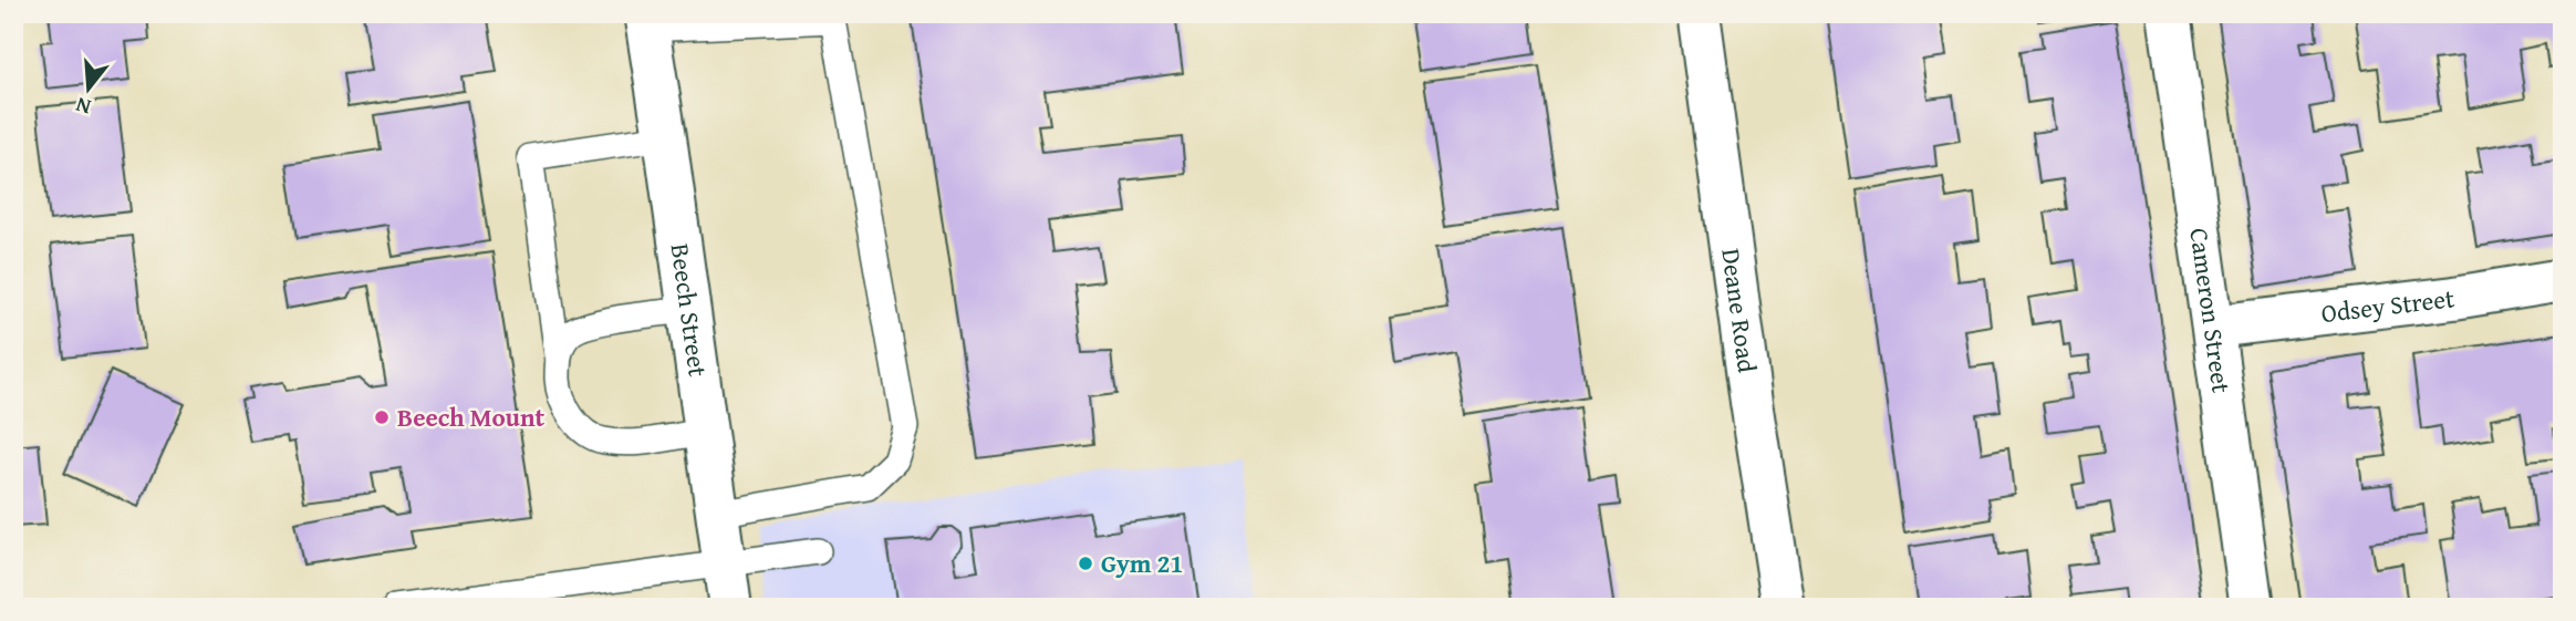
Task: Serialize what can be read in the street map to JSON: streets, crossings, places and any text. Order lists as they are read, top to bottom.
{
  "streets": {
    "street": [
      "Odsey Street",
      "Beech Street",
      "Cameron Street",
      "Deane Road"
    ]
  },
  "crossings": [
    ["Odsey Street", "Cameron Street"]
  ],
  "places": ["Beech Mount", "Gym 21"],
  "north": "bottom"
}
